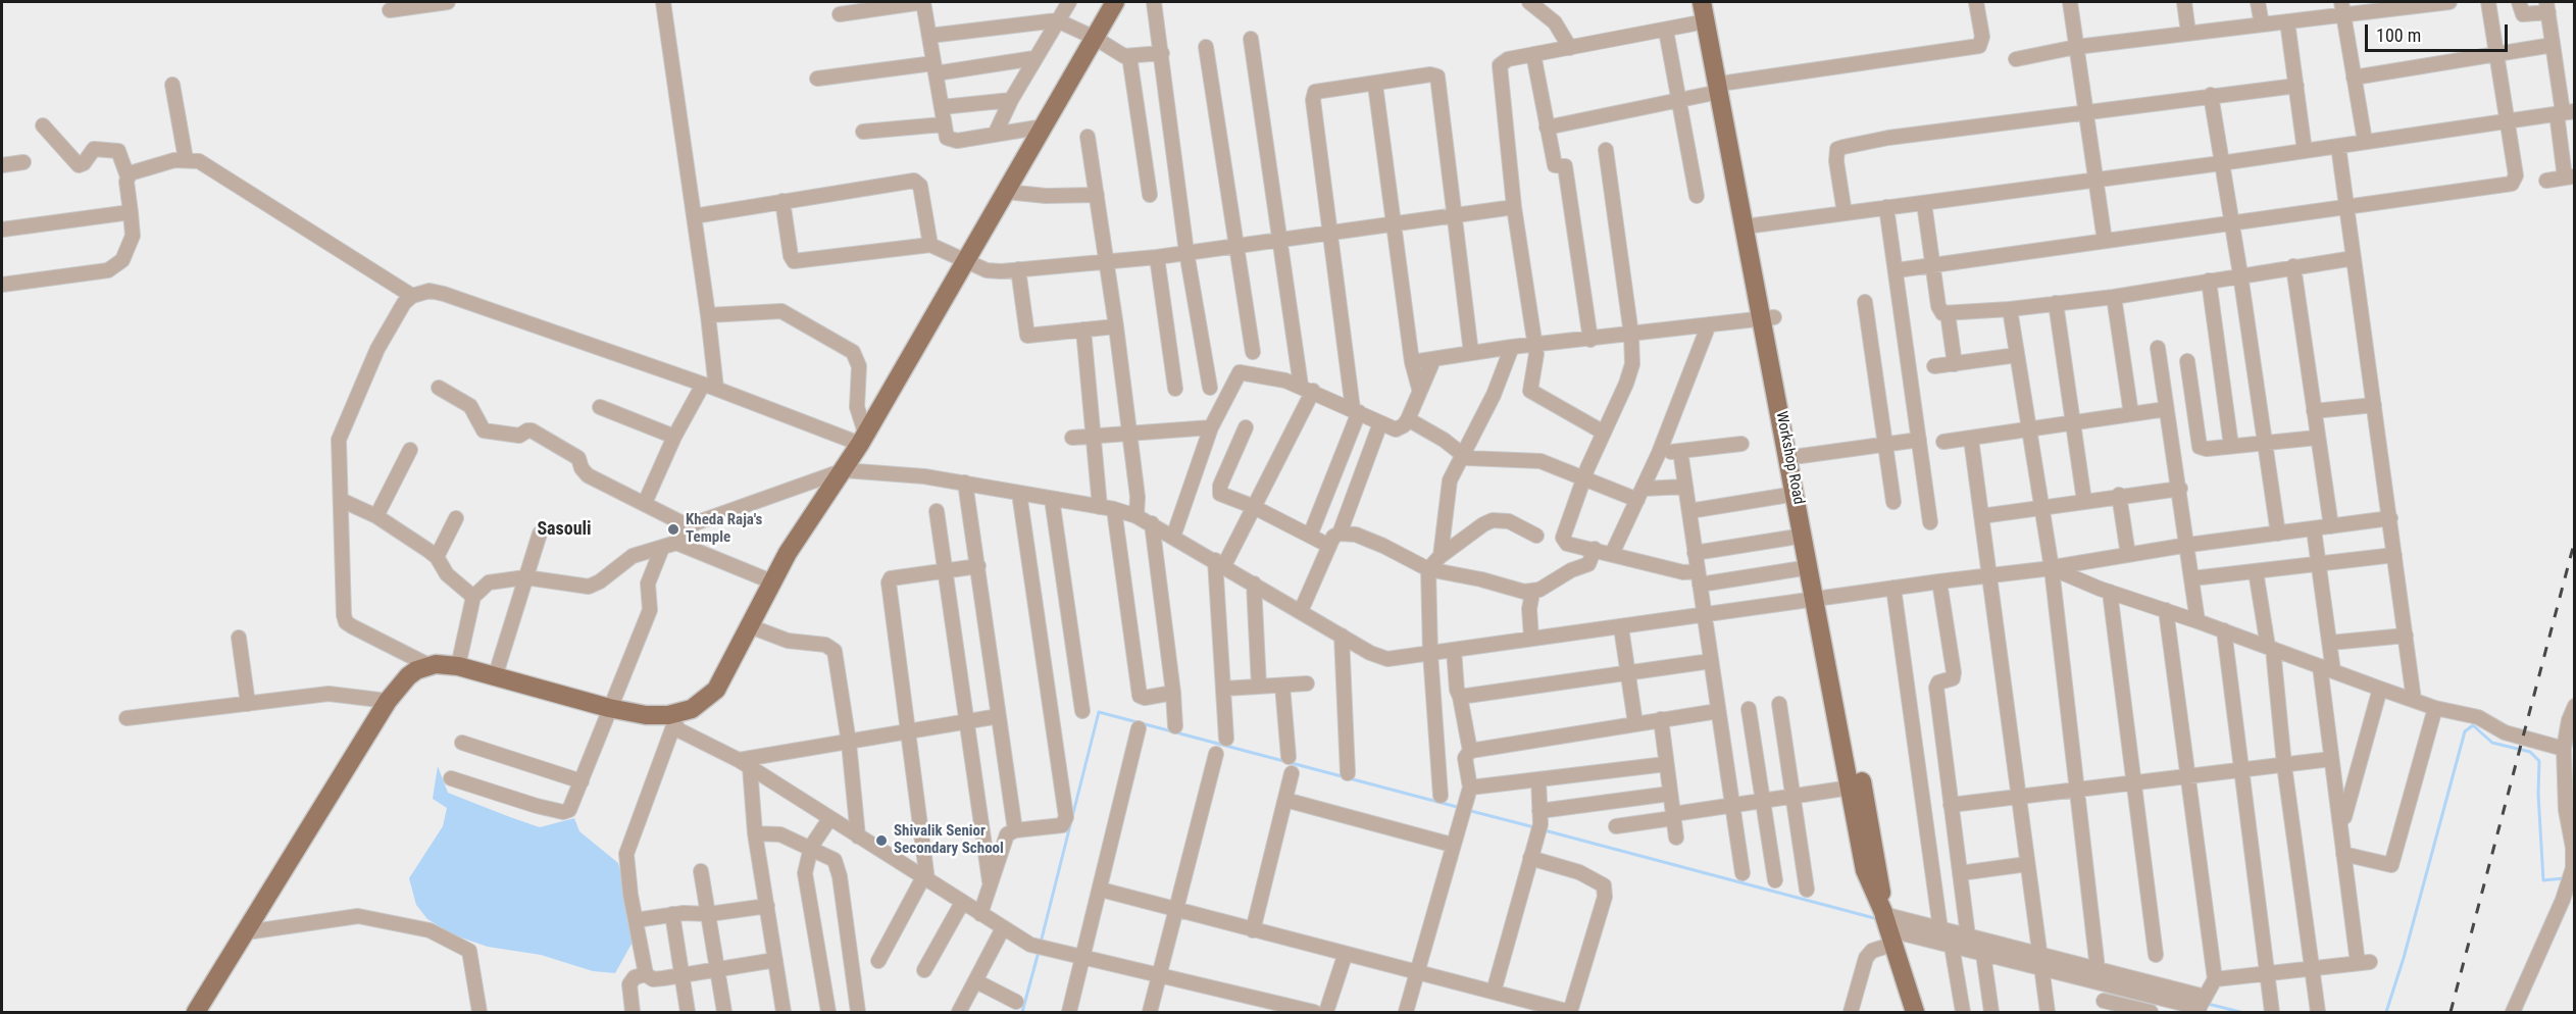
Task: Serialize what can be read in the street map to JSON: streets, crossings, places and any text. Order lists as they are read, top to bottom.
{
  "streets": {
    "main road": ["Workshop Road"]
  },
  "districts": ["Sasouli"],
  "places": ["Kheda Raja's Temple", "Shivalik Senior Secondary School"],
  "scale_bar": "100 m"
}
